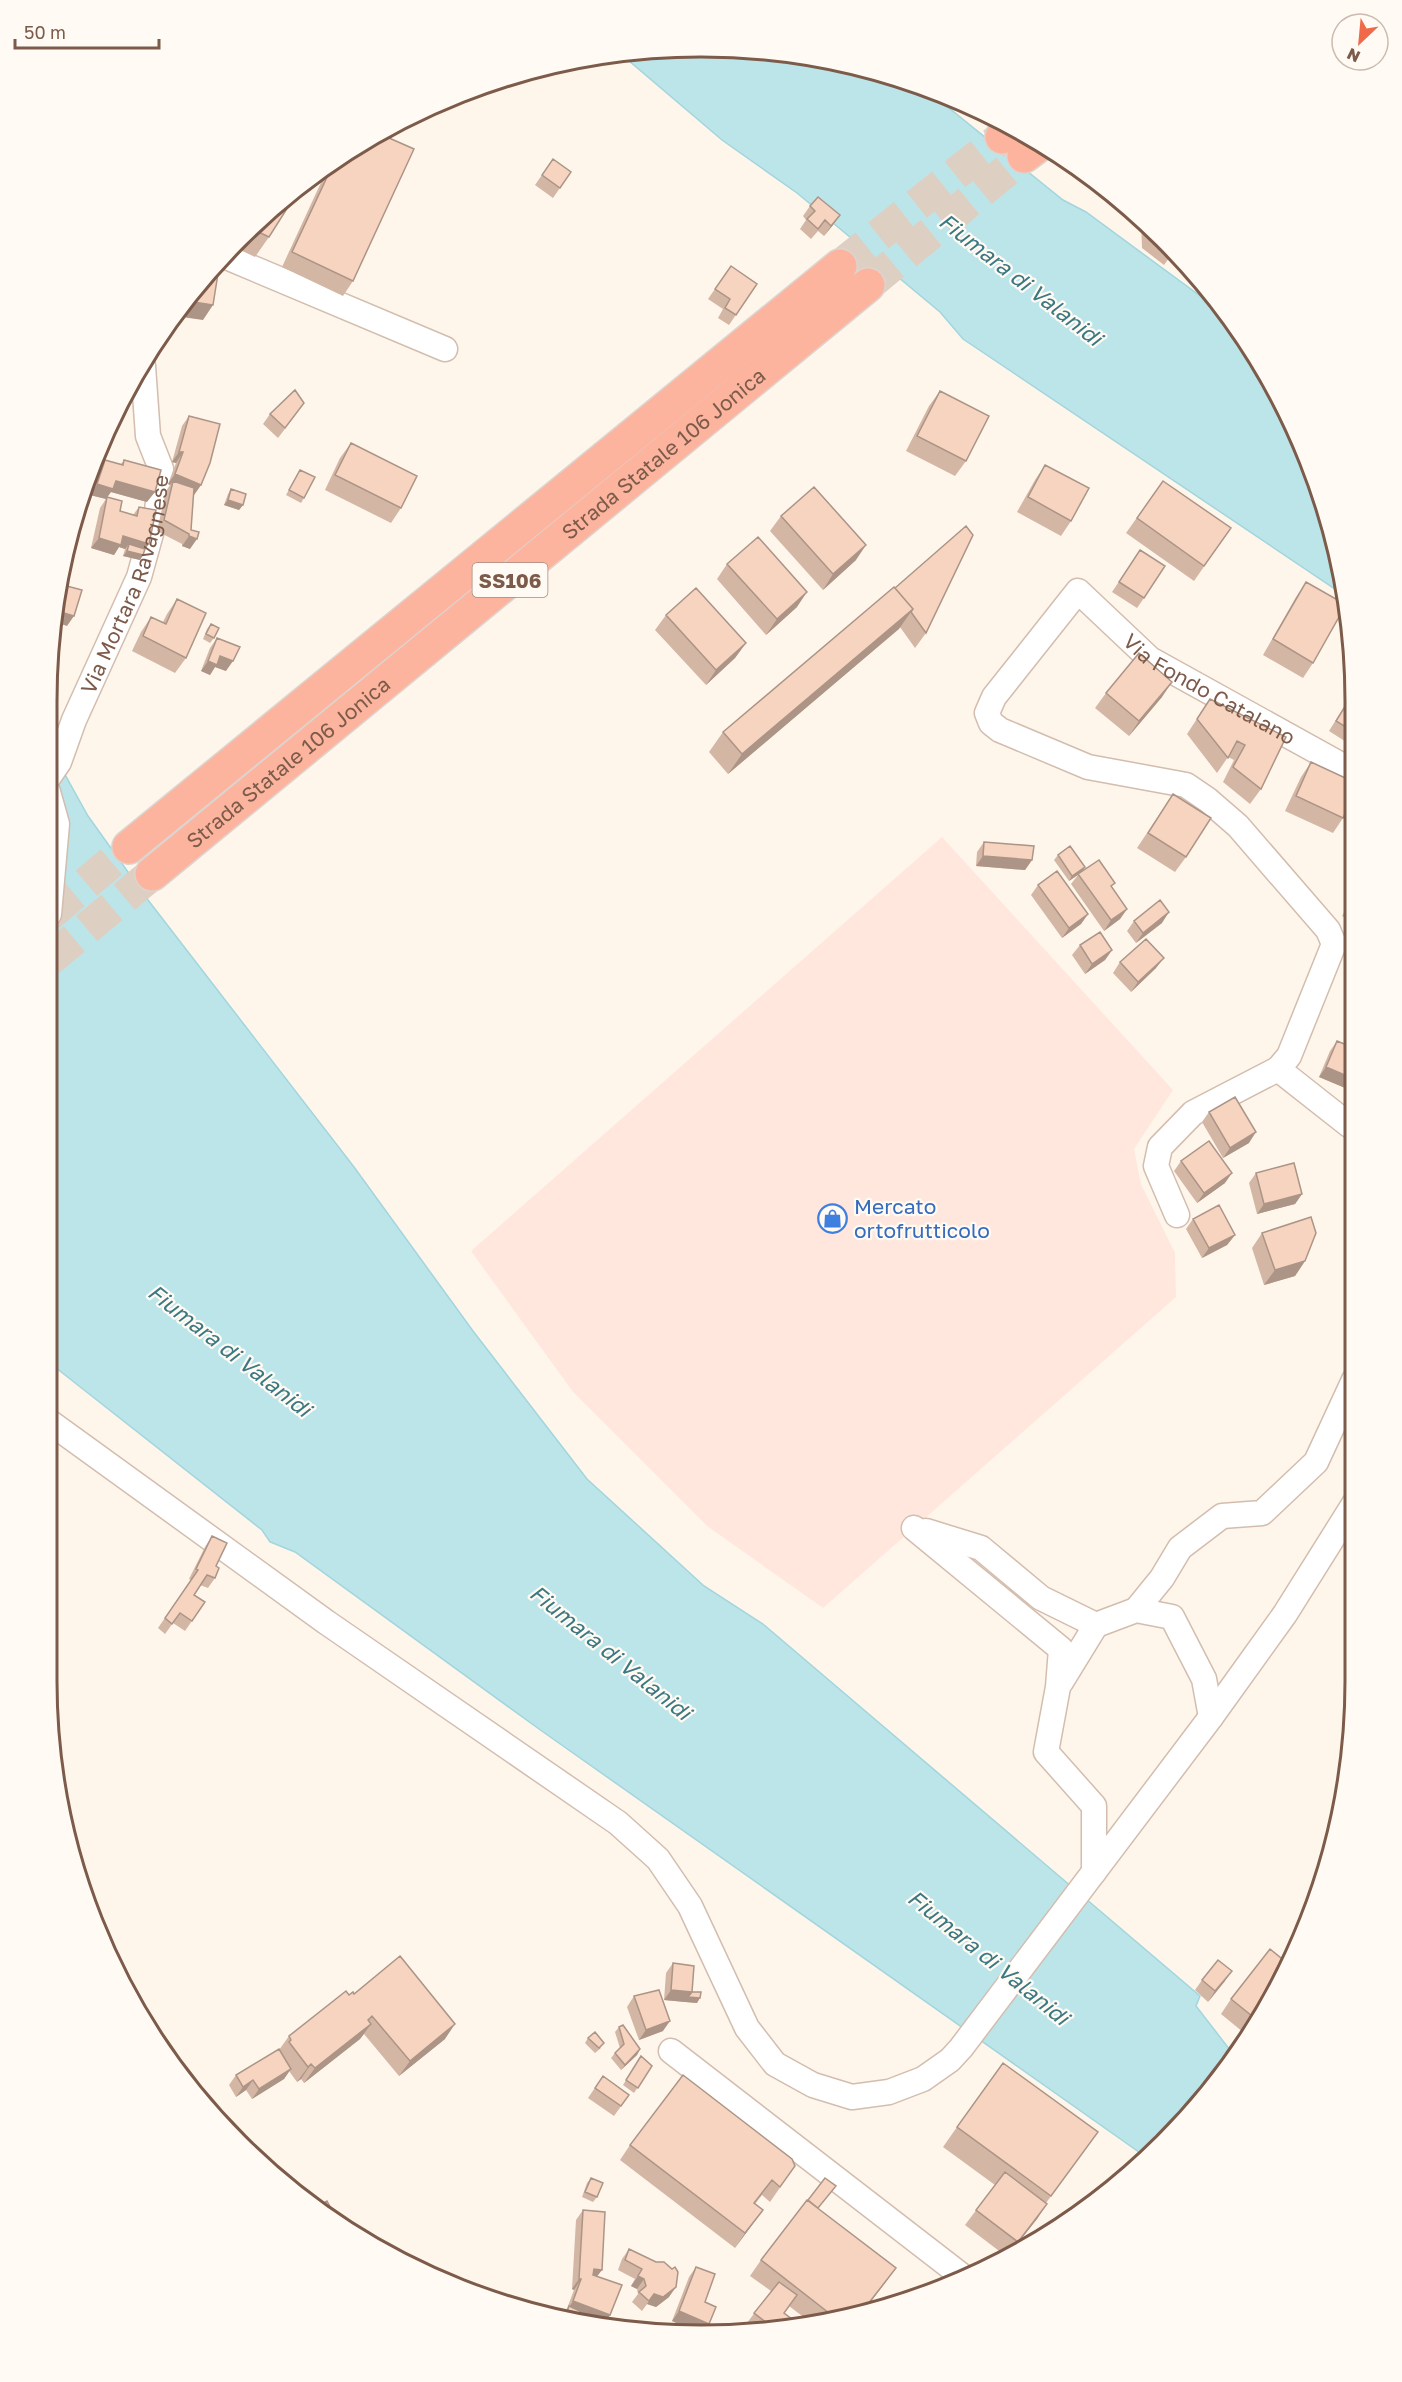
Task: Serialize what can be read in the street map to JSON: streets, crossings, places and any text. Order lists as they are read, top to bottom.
{
  "streets": {
    "highway": ["Strada Statale 106 Jonica", "SS106"],
    "street": ["Via Mortara Ravagnese", "Via Fondo Catalano"]
  },
  "water": ["Fiumara di Valanidi"],
  "places": {
    "shop": ["Mercato ortofrutticolo"]
  },
  "scale_bar": "50 m",
  "north": "bottom left"
}
